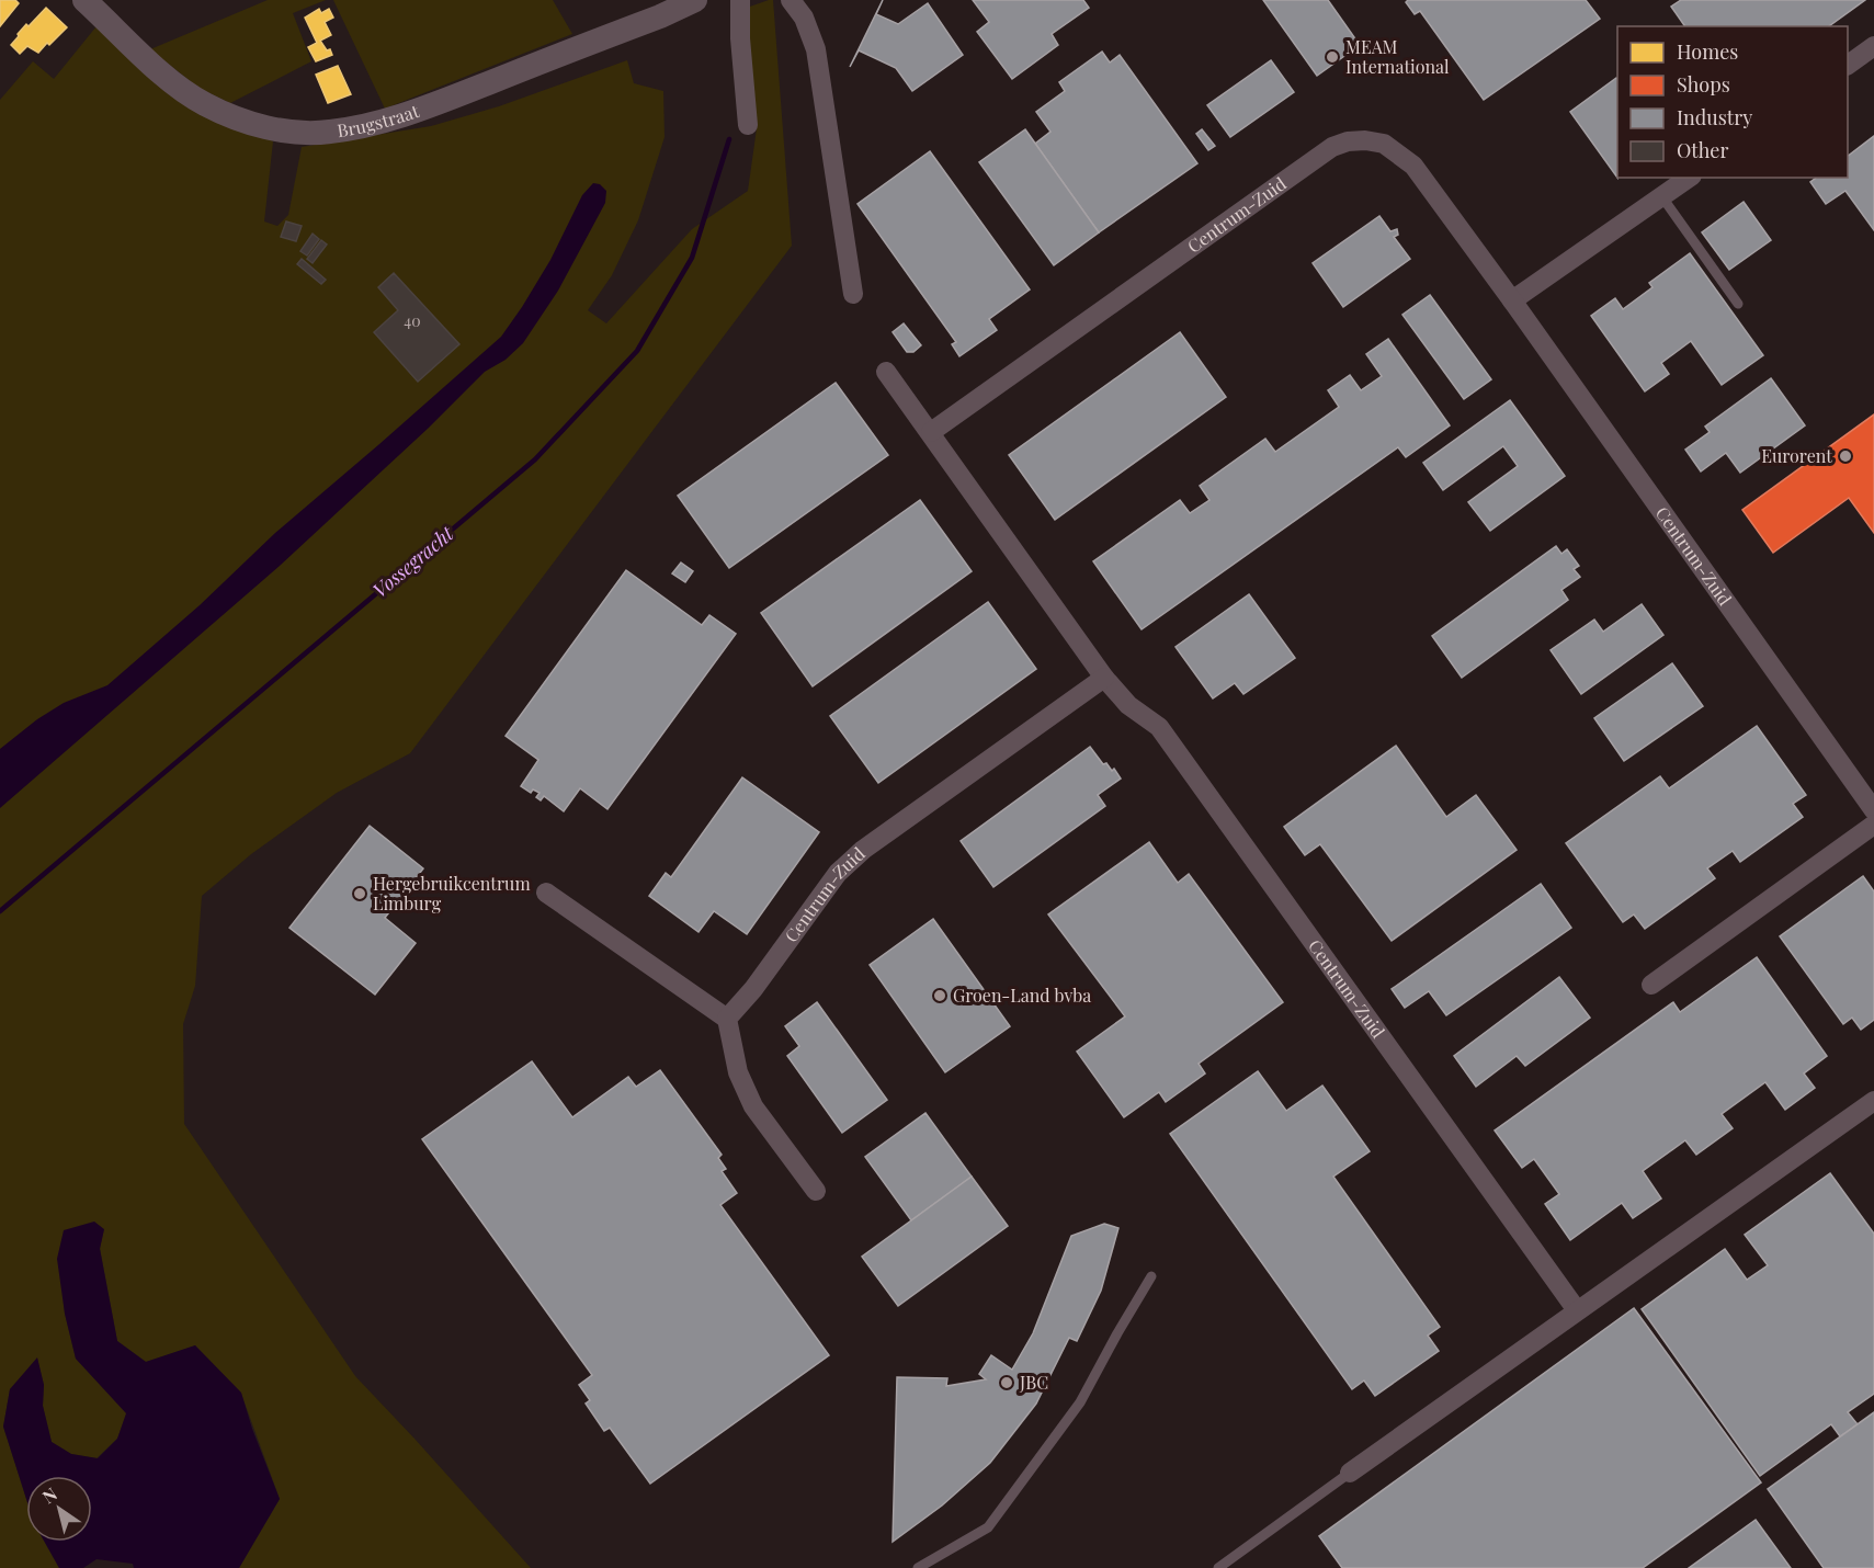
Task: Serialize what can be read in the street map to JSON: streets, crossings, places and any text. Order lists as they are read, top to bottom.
{
  "streets": {
    "street": ["Brugstraat", "Centrum-Zuid"]
  },
  "water": ["Vossegracht"],
  "places": [
    "MEAM International",
    "Eurorent",
    "Hergebruikcentrum Limburg",
    "Groen-Land bvba",
    "JBC"
  ],
  "house_numbers": ["40"],
  "legend": [
    "Homes",
    "Shops",
    "Industry",
    "Other"
  ],
  "north": "top left"
}
